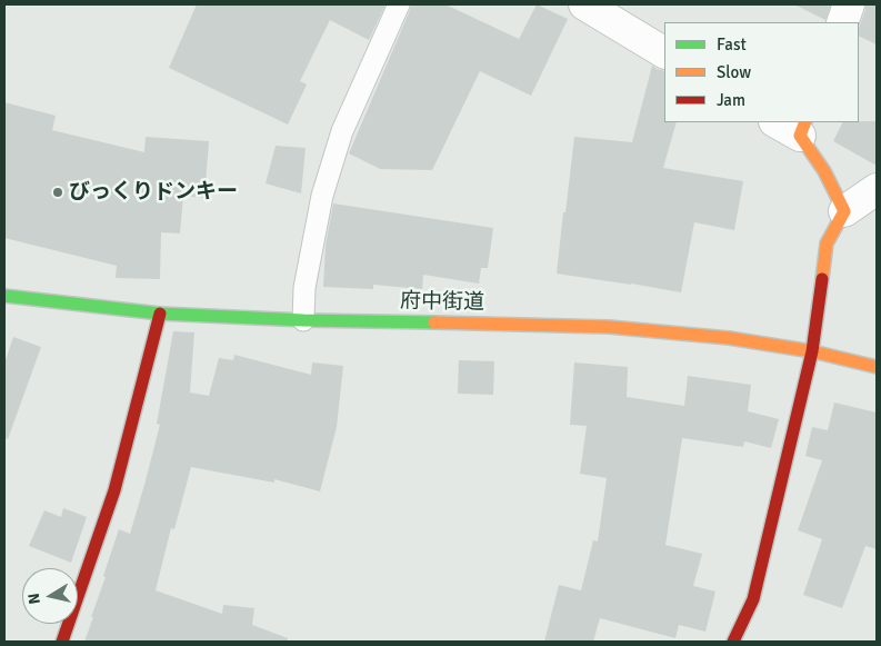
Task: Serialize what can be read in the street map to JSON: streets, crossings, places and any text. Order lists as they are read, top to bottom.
{
  "streets": {
    "street": ["府中街道"]
  },
  "places": ["びっくりドンキー"],
  "legend": ["Fast", "Slow", "Jam"],
  "north": "left"
}
